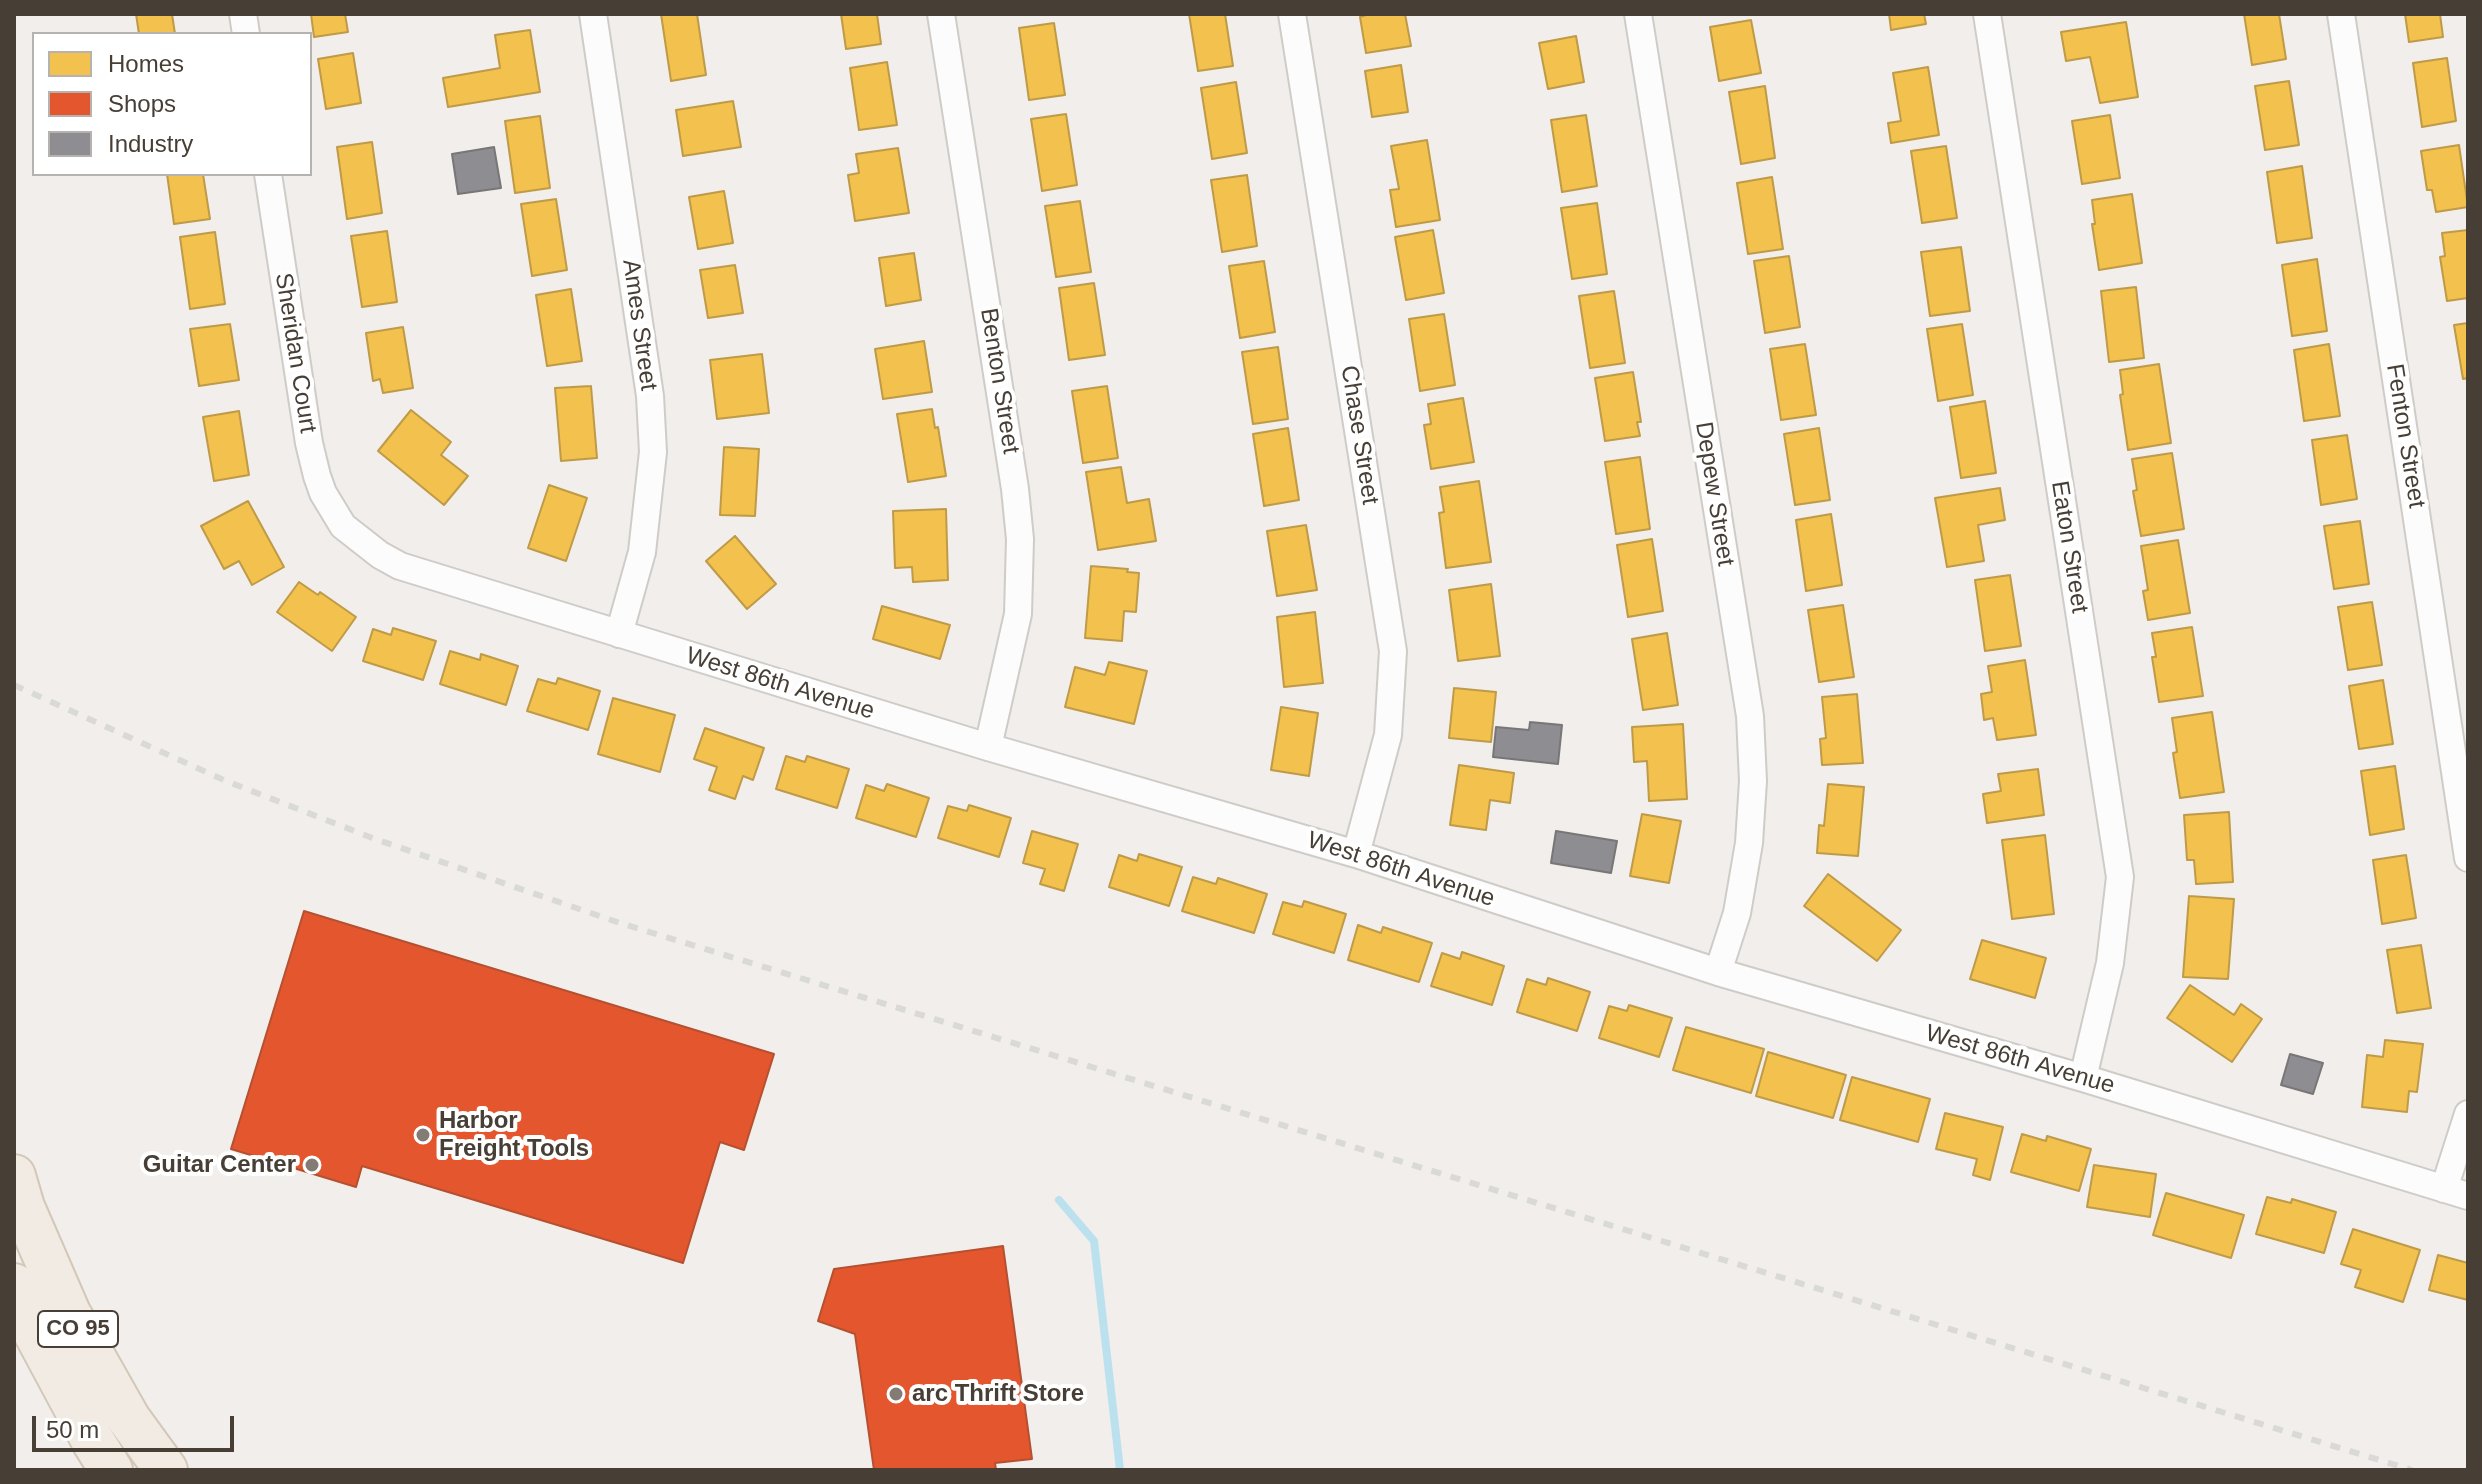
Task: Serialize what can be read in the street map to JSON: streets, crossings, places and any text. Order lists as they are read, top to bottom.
{
  "streets": {
    "main road": ["CO 95"],
    "street": [
      "Ames Street",
      "Sheridan Court",
      "Benton Street",
      "Chase Street",
      "Fenton Street",
      "Depew Street",
      "Eaton Street",
      "West 86th Avenue"
    ]
  },
  "crossings": [
    ["Ames Street", "West 86th Avenue"],
    ["Sheridan Court", "West 86th Avenue"],
    ["Benton Street", "West 86th Avenue"],
    ["Chase Street", "West 86th Avenue"],
    ["Depew Street", "West 86th Avenue"],
    ["Eaton Street", "West 86th Avenue"]
  ],
  "places": ["Harbor Freight Tools", "Guitar Center", "arc Thrift Store"],
  "legend": ["Homes", "Shops", "Industry"],
  "scale_bar": "50 m"
}
